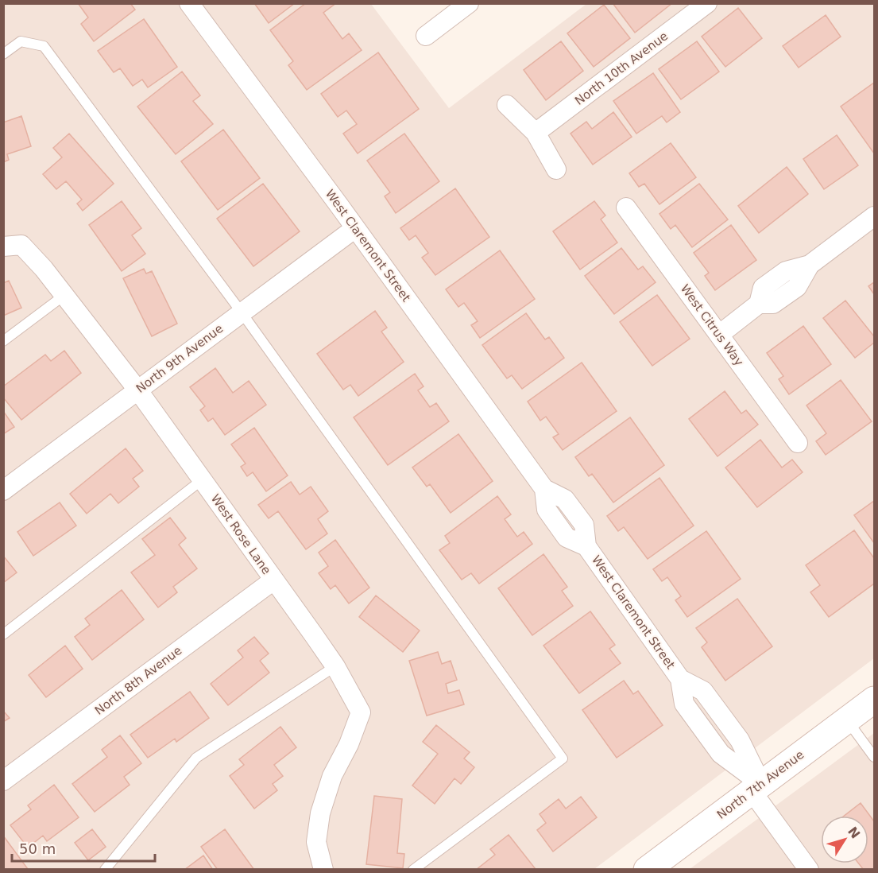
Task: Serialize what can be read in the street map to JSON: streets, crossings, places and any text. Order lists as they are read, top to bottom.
{
  "streets": {
    "main road": ["North 7th Avenue"],
    "street": [
      "North 10th Avenue",
      "West Claremont Street",
      "West Citrus Way",
      "North 9th Avenue",
      "West Rose Lane",
      "North 8th Avenue"
    ]
  },
  "crossings": [
    ["West Claremont Street", "North 9th Avenue"],
    ["West Claremont Street", "North 7th Avenue"],
    ["North 9th Avenue", "West Rose Lane"],
    ["West Rose Lane", "North 8th Avenue"]
  ],
  "scale_bar": "50 m",
  "north": "top right"
}
